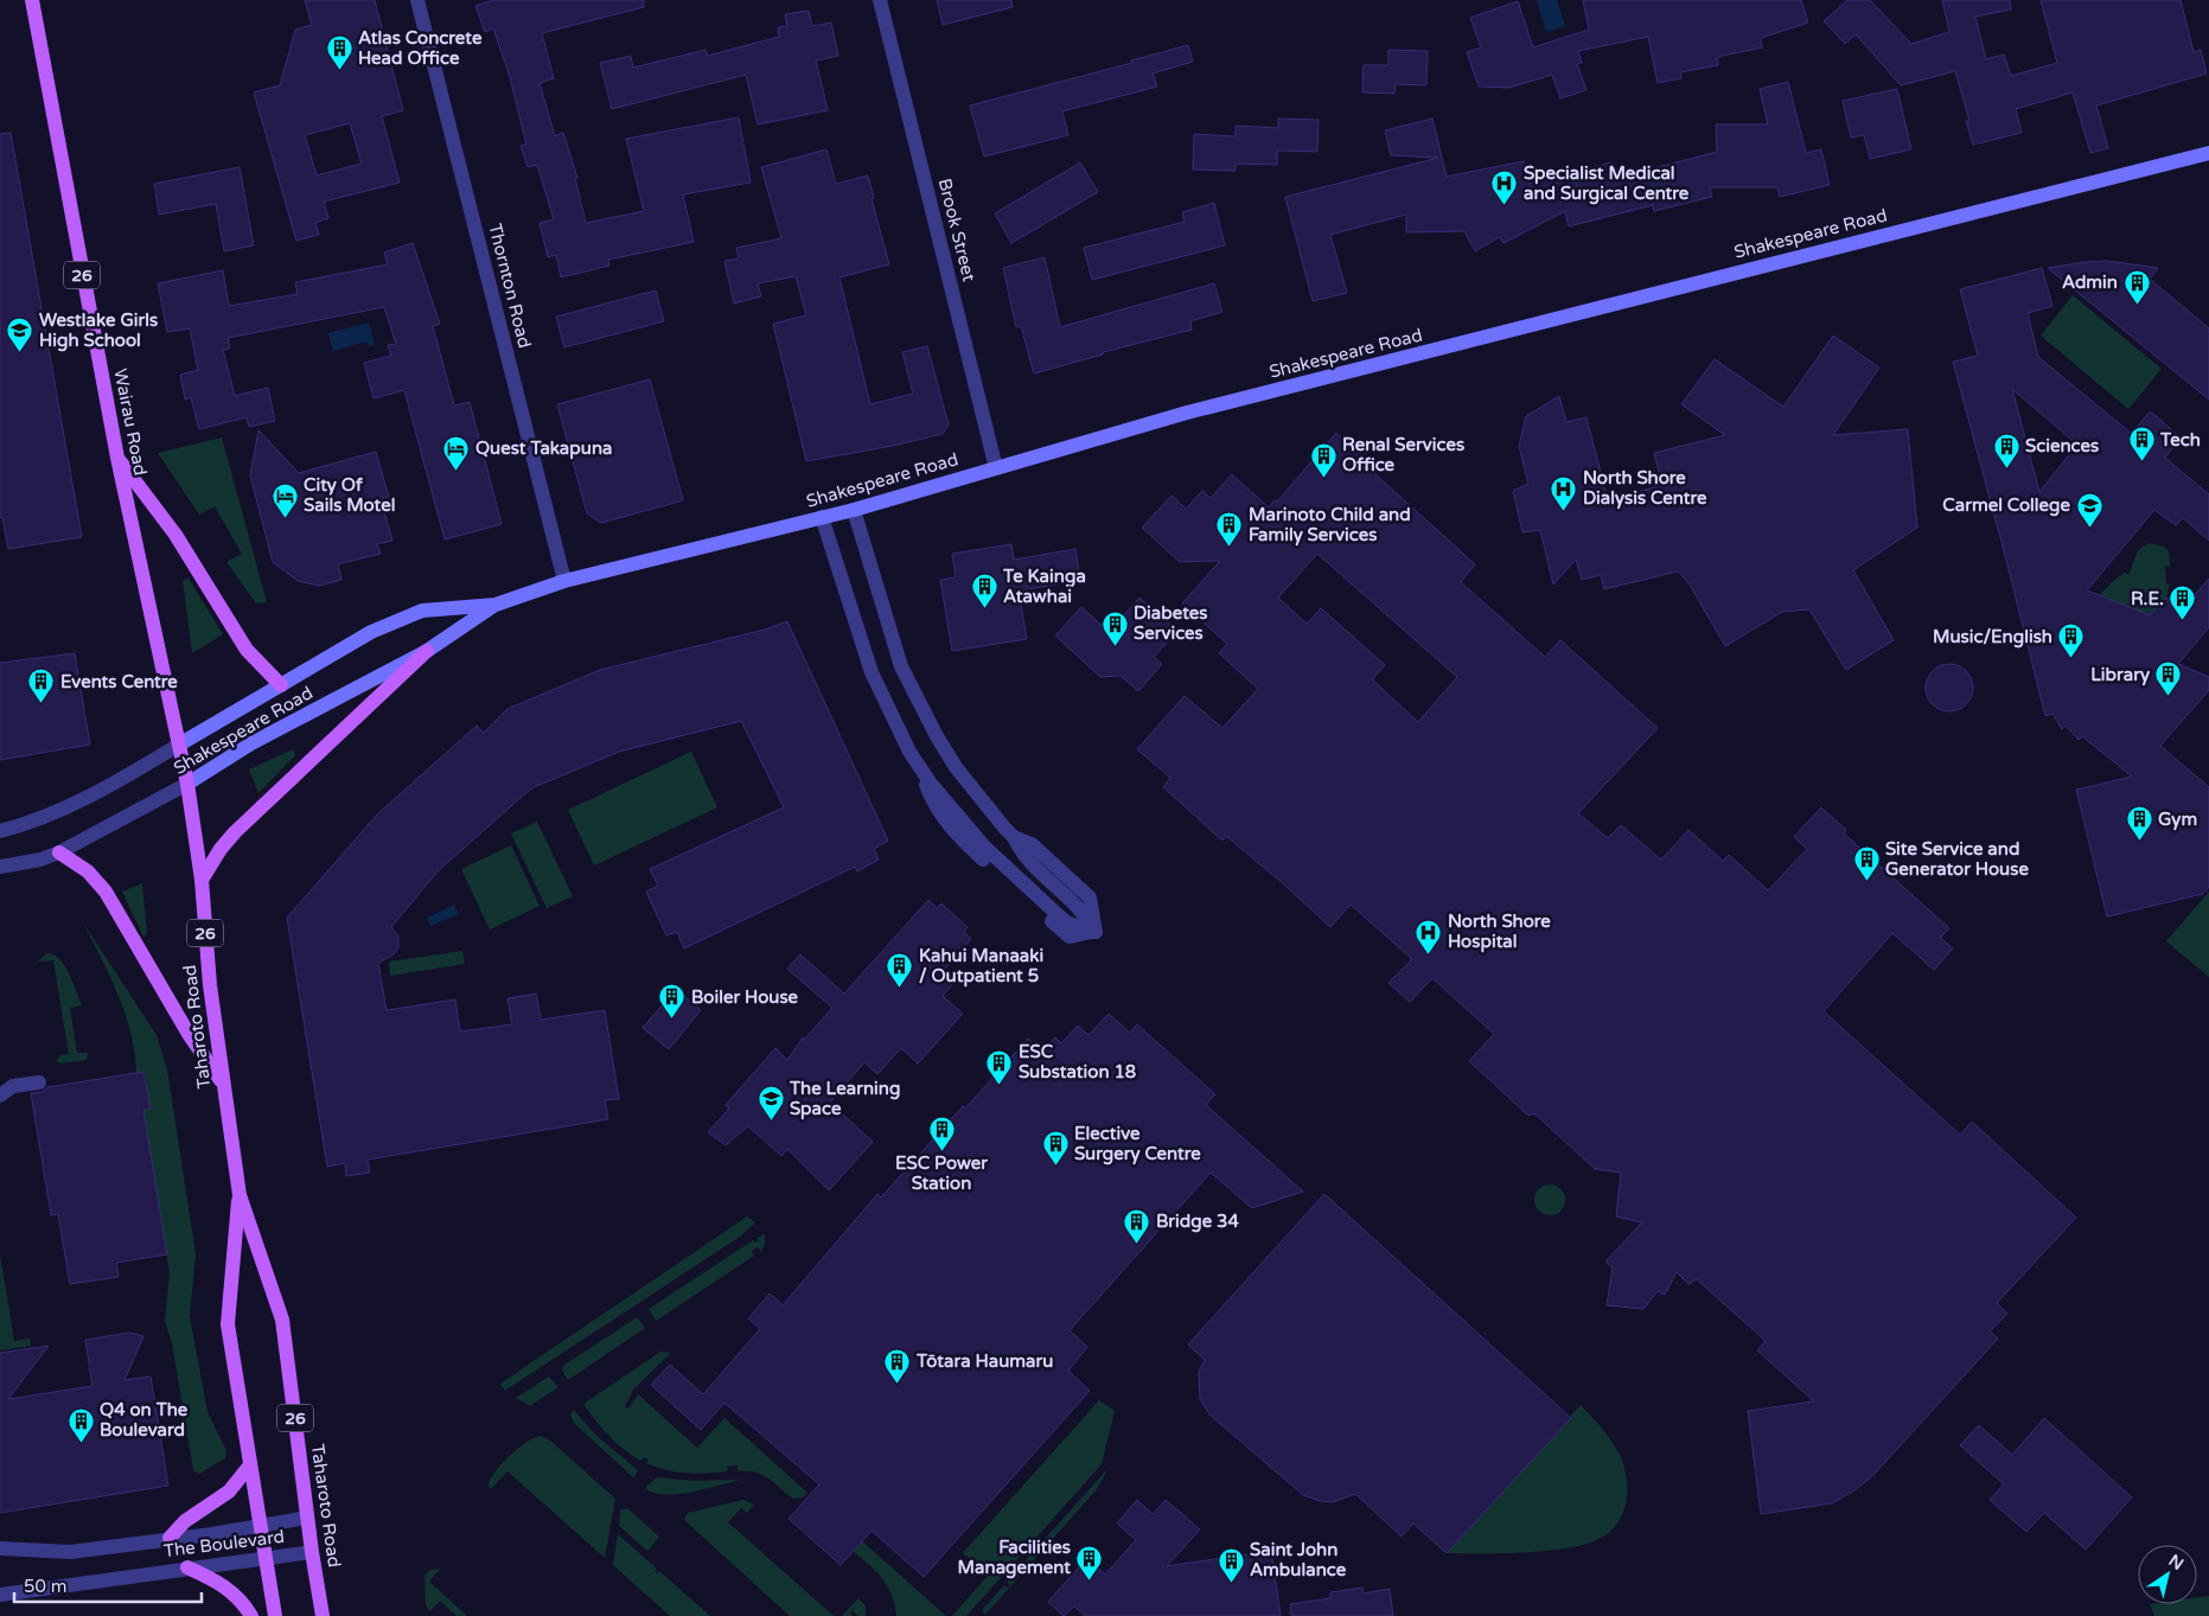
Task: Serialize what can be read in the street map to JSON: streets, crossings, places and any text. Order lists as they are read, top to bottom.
{
  "streets": {
    "main road": [
      "Shakespeare Road",
      "26",
      "Wairau Road",
      "Taharoto Road"
    ],
    "street": ["Brook Street", "Thornton Road", "The Boulevard"]
  },
  "crossings": [
    ["Brook Street", "Shakespeare Road"],
    ["Shakespeare Road", "26"],
    ["Shakespeare Road", "Thornton Road"],
    ["Shakespeare Road", "Wairau Road"],
    ["Shakespeare Road", "Taharoto Road"],
    ["26", "Wairau Road"],
    ["26", "Taharoto Road"],
    ["Taharoto Road", "The Boulevard"]
  ],
  "places": {
    "building": [
      "Atlas Concrete Head Office",
      "Admin",
      "Tech",
      "Sciences",
      "Renal Services Office",
      "Marinoto Child and Family Services",
      "Te Kainga Atawhai",
      "R.E.",
      "Diabetes Services",
      "Music/English",
      "Library",
      "Events Centre",
      "Gym",
      "Site Service and Generator House",
      "Kahui Manaaki / Outpatient 5",
      "Boiler House",
      "ESC Substation 18",
      "ESC Power Station",
      "Elective Surgery Centre",
      "Bridge 34",
      "Tōtara Haumaru",
      "Q4 on The Boulevard",
      "Facilities Management",
      "Saint John Ambulance"
    ],
    "hospital": ["Specialist Medical and Surgical Centre", "North Shore Dialysis Centre", "North Shore Hospital"],
    "school or university": ["Westlake Girls High School", "Carmel College", "The Learning Space"],
    "hotel": ["Quest Takapuna", "City Of Sails Motel"]
  },
  "scale_bar": "50 m",
  "north": "top right"
}
